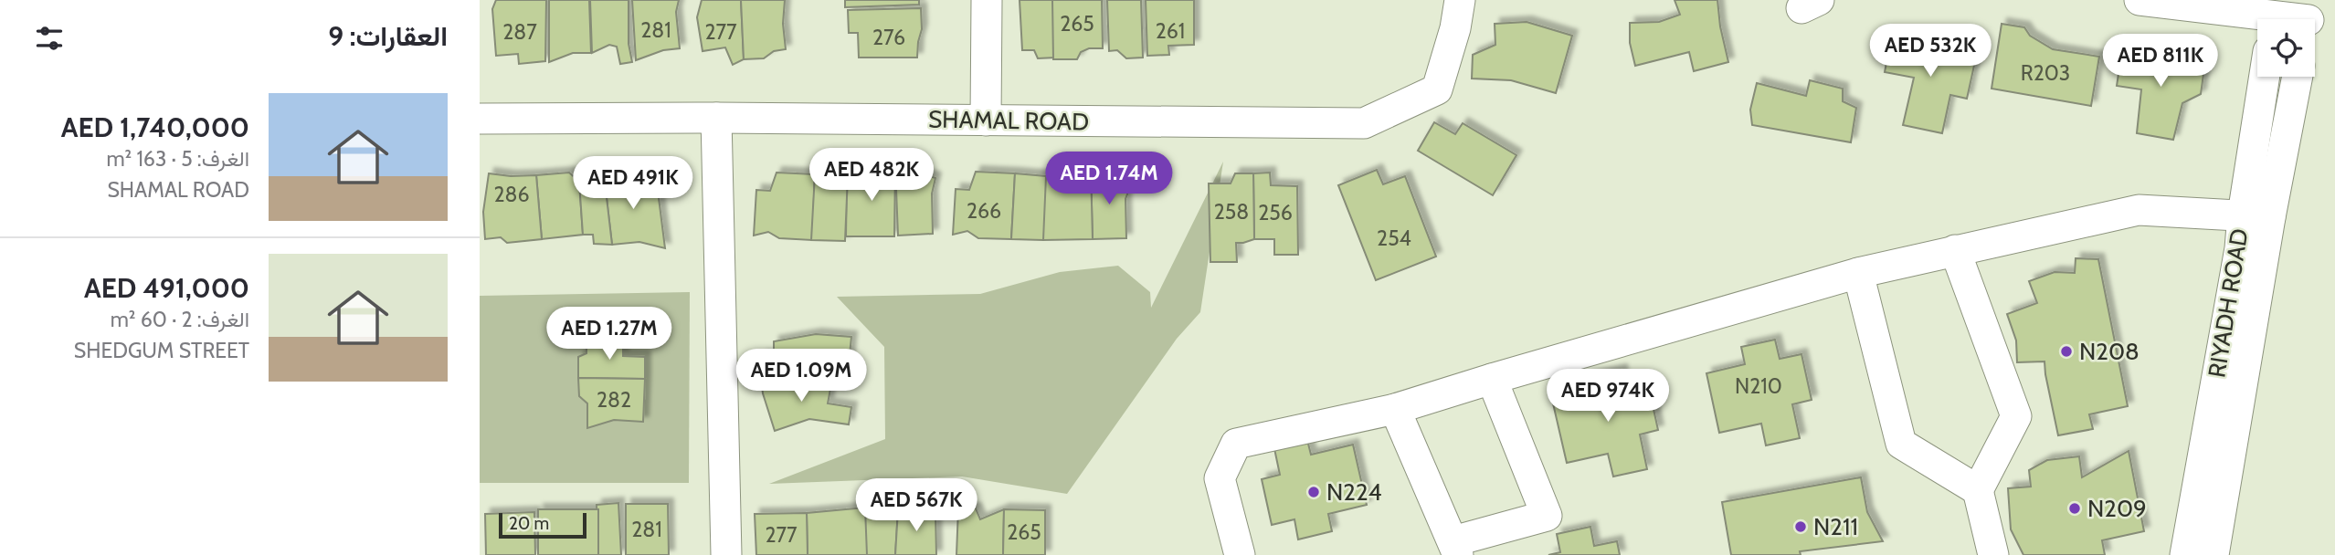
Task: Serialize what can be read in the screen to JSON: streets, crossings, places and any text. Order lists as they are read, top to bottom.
{
  "streets": {
    "street": ["SHAMAL ROAD", "RIYADH ROAD"]
  },
  "places": [
    "N208",
    "N224",
    "N209",
    "N211"
  ],
  "house_numbers": [
    "265",
    "281",
    "261",
    "287",
    "277",
    "276",
    "R203",
    "286",
    "266",
    "258",
    "256",
    "254",
    "N210",
    "282",
    "281",
    "265",
    "277"
  ],
  "scale_bar": "20 m",
  "page": {
    "heading": "العقارات: 9",
    "price": [
      "AED 532K",
      "AED 811K",
      "AED 482K",
      "AED 1.74M",
      "AED 491K",
      "AED 1.27M",
      "AED 1.09M",
      "AED 974K",
      "AED 567K"
    ],
    "list": [
      {
        "name": "AED 1,740,000",
        "note": "الغرف: 5 · 163 m² · SHAMAL ROAD"
      },
      {
        "name": "AED 491,000",
        "note": "الغرف: 2 · 60 m² · SHEDGUM STREET"
      }
    ],
    "scale": "20 m"
  }
}
